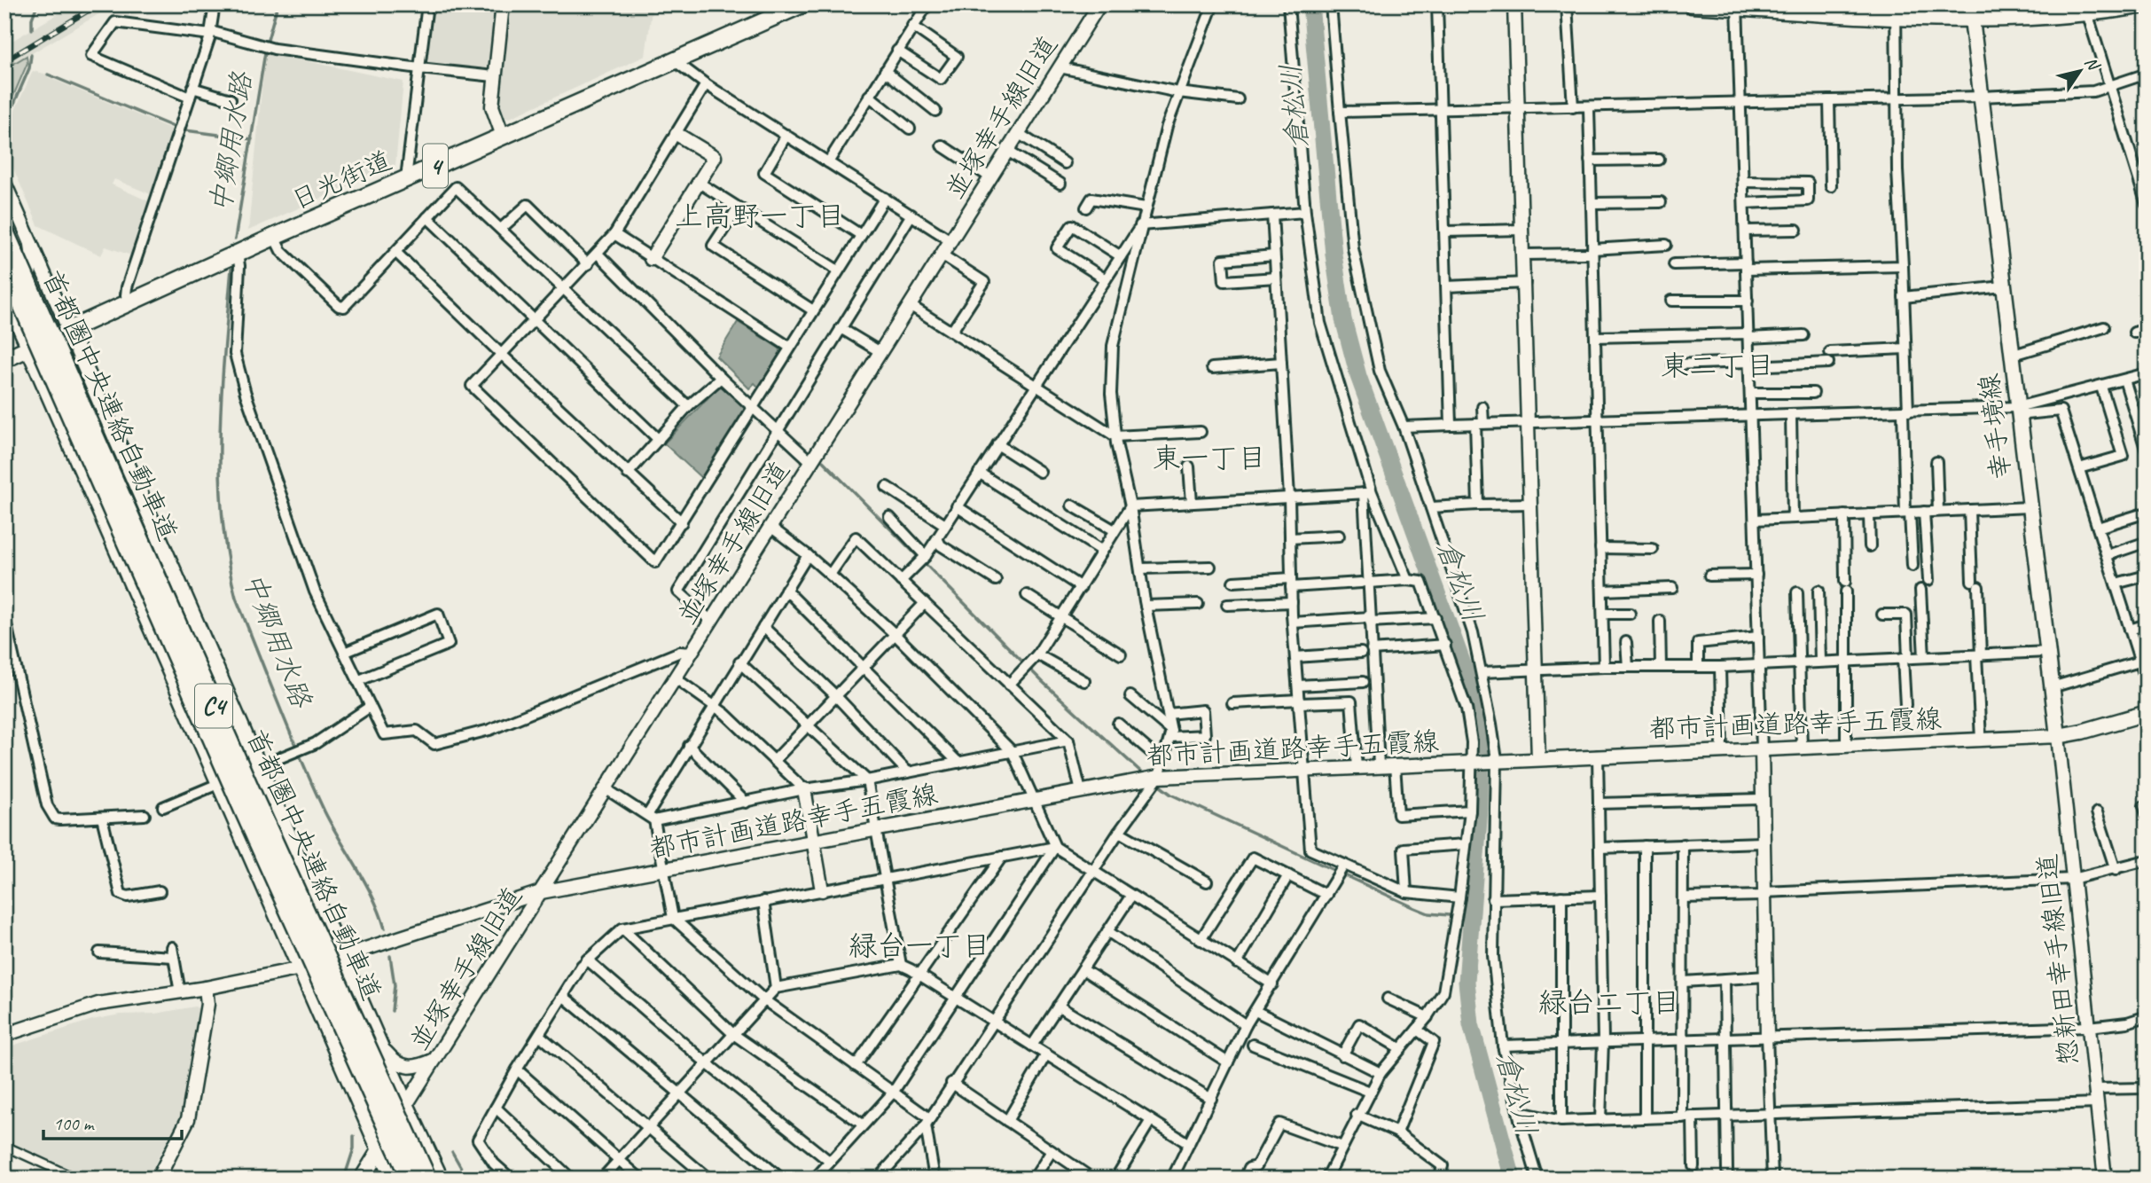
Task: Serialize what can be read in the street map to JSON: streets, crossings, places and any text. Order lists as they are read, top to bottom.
{
  "streets": {
    "highway": [
      "4",
      "日光街道",
      "首都圏中央連絡自動車道",
      "C4"
    ],
    "main road": ["幸手境線"],
    "street": ["並塚幸手線旧道", "都市計画道路幸手五霞線", "惣新田幸手線旧道"]
  },
  "crossings": [
    ["並塚幸手線旧道", "都市計画道路幸手五霞線"],
    ["幸手境線", "都市計画道路幸手五霞線"],
    ["幸手境線", "惣新田幸手線旧道"],
    ["都市計画道路幸手五霞線", "惣新田幸手線旧道"]
  ],
  "districts": [
    "上高野一丁目",
    "東二丁目",
    "東一丁目",
    "緑台一丁目",
    "緑台二丁目"
  ],
  "water": ["倉松川", "中郷用水路"],
  "scale_bar": "100 m",
  "north": "top right"
}
